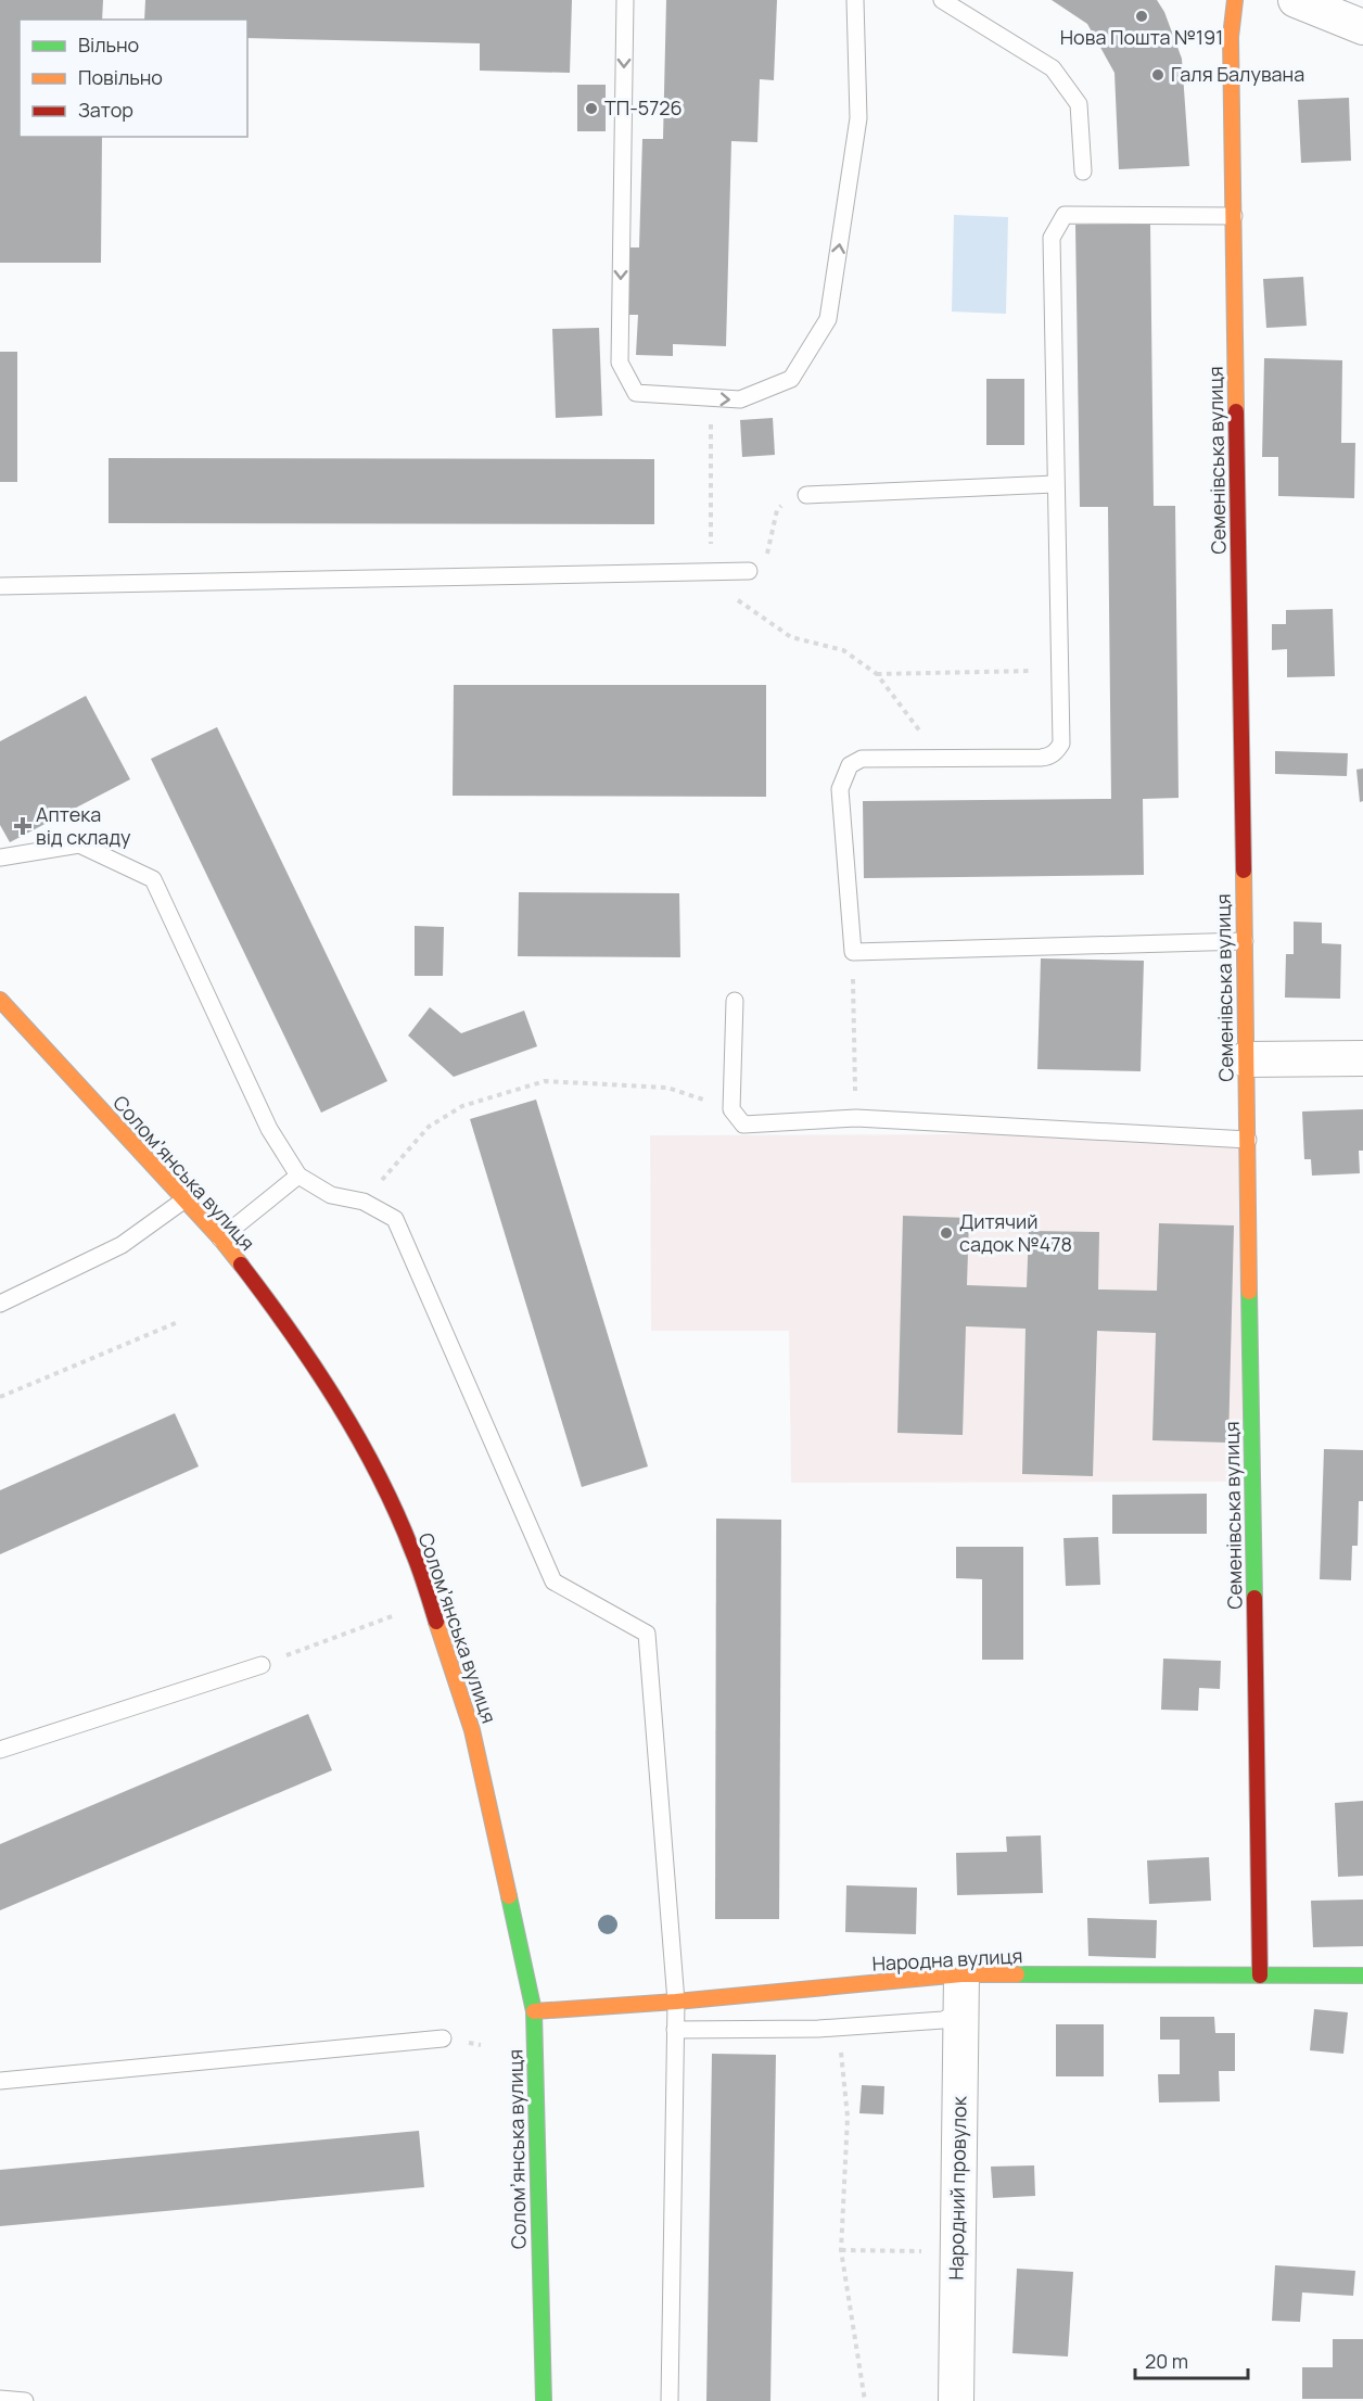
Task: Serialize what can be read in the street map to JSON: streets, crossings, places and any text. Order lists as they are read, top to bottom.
{
  "streets": {
    "street": [
      "Семенівська вулиця",
      "Соломʼянська вулиця",
      "Народна вулиця",
      "Народний провулок"
    ]
  },
  "crossings": [
    ["Семенівська вулиця", "Народна вулиця"],
    ["Соломʼянська вулиця", "Народна вулиця"],
    ["Народна вулиця", "Народний провулок"]
  ],
  "places": {
    "other": [
      "Нова Пошта №191",
      "Галя Балувана",
      "ТП-5726",
      "Дитячий садок №478"
    ],
    "health": ["Аптека від складу"]
  },
  "legend": ["Вільно", "Повільно", "Затор"],
  "scale_bar": "20 m"
}
